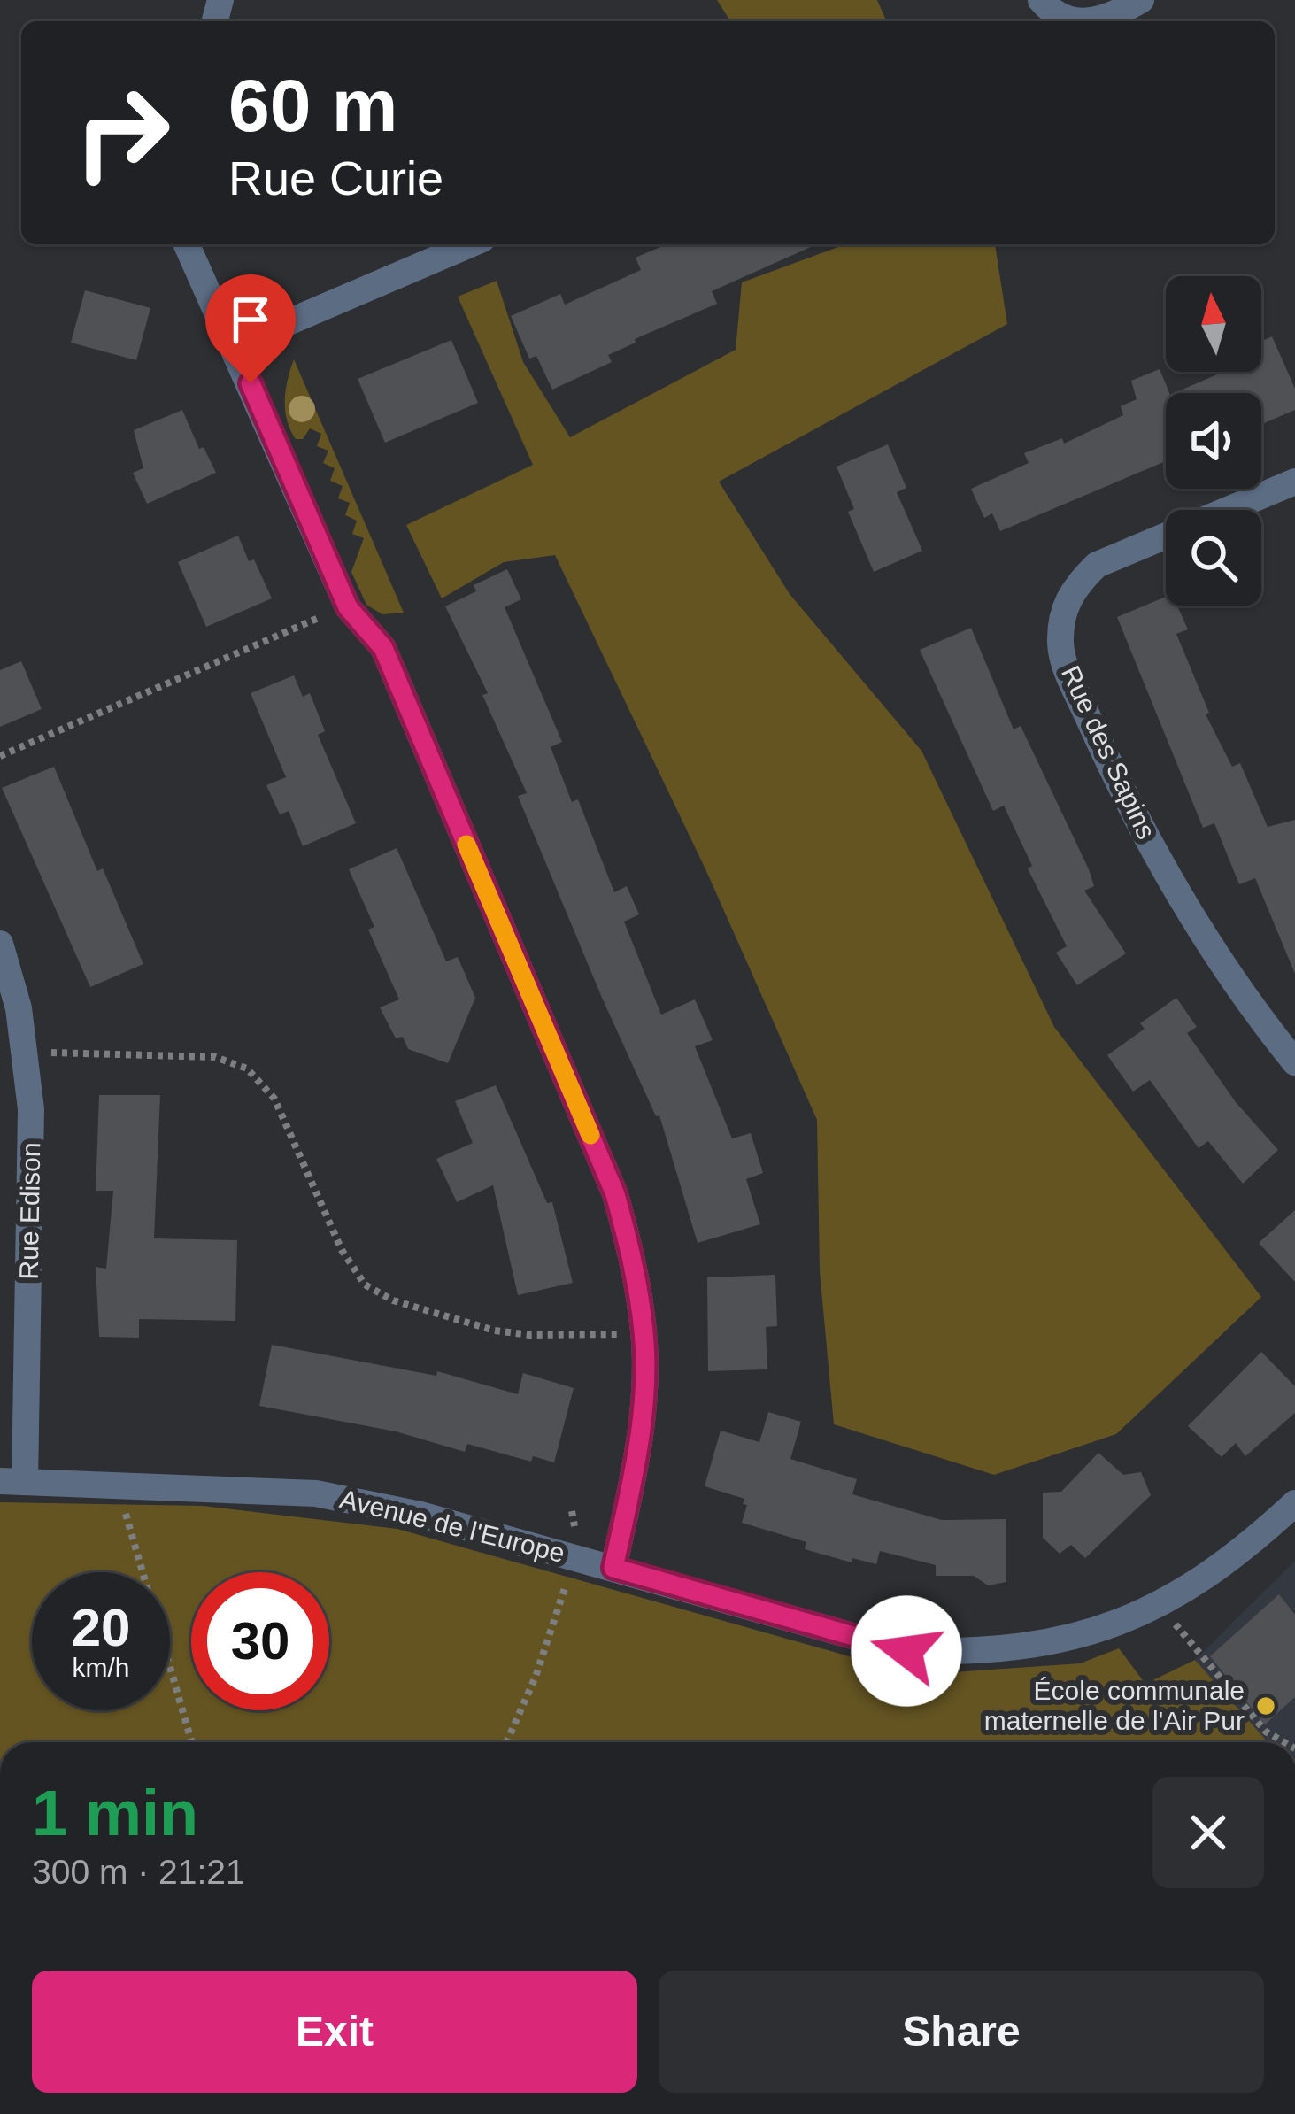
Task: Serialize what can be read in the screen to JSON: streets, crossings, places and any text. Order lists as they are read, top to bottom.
{
  "streets": {
    "street": ["Rue des Sapins", "Rue Edison", "Avenue de l'Europe"]
  },
  "crossings": [
    ["Rue Edison", "Avenue de l'Europe"]
  ],
  "places": ["École communale maternelle de l'Air Pur"],
  "north": "top",
  "page": {
    "turn": ["60 m", "Rue Curie"],
    "speed": "20 km/h",
    "limit": "30",
    "heading": ["1 min", "300 m · 21:21"],
    "buttons": ["Exit", "Share"]
  }
}
